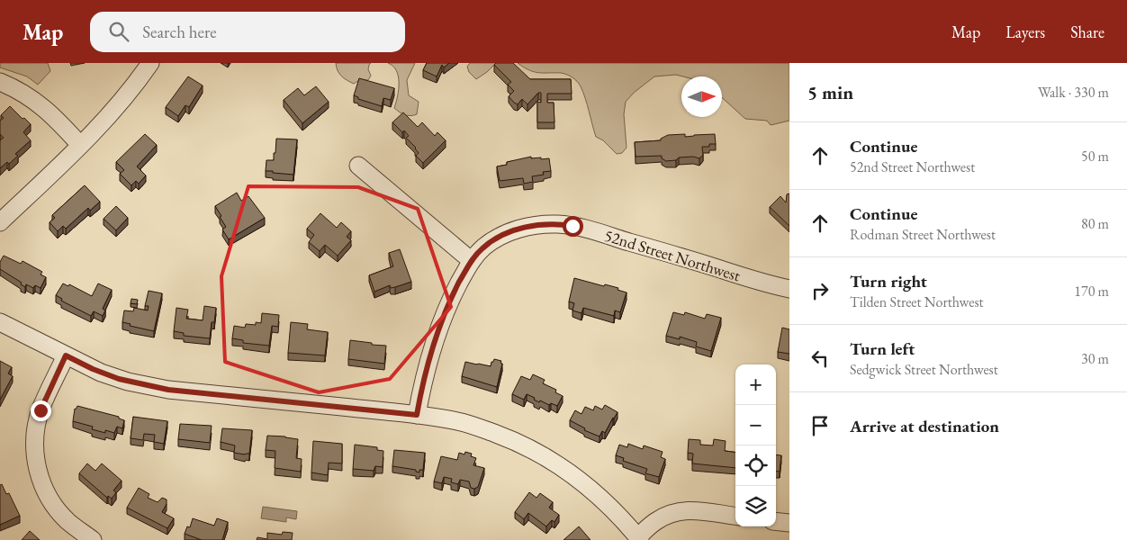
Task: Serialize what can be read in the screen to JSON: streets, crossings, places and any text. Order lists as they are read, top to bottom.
{
  "streets": {
    "street": ["52nd Street Northwest"]
  },
  "north": "right",
  "page": {
    "header": "Map",
    "search": "Search here",
    "nav": ["Map", "Layers", "Share"],
    "heading": ["5 min", "Walk · 330 m"],
    "list": [
      ["Continue", "52nd Street Northwest", "50 m"],
      ["Continue", "Rodman Street Northwest", "80 m"],
      ["Turn right", "Tilden Street Northwest", "170 m"],
      ["Turn left", "Sedgwick Street Northwest", "30 m"],
      "Arrive at destination"
    ],
    "map_buttons": ["+", "−"]
  }
}
